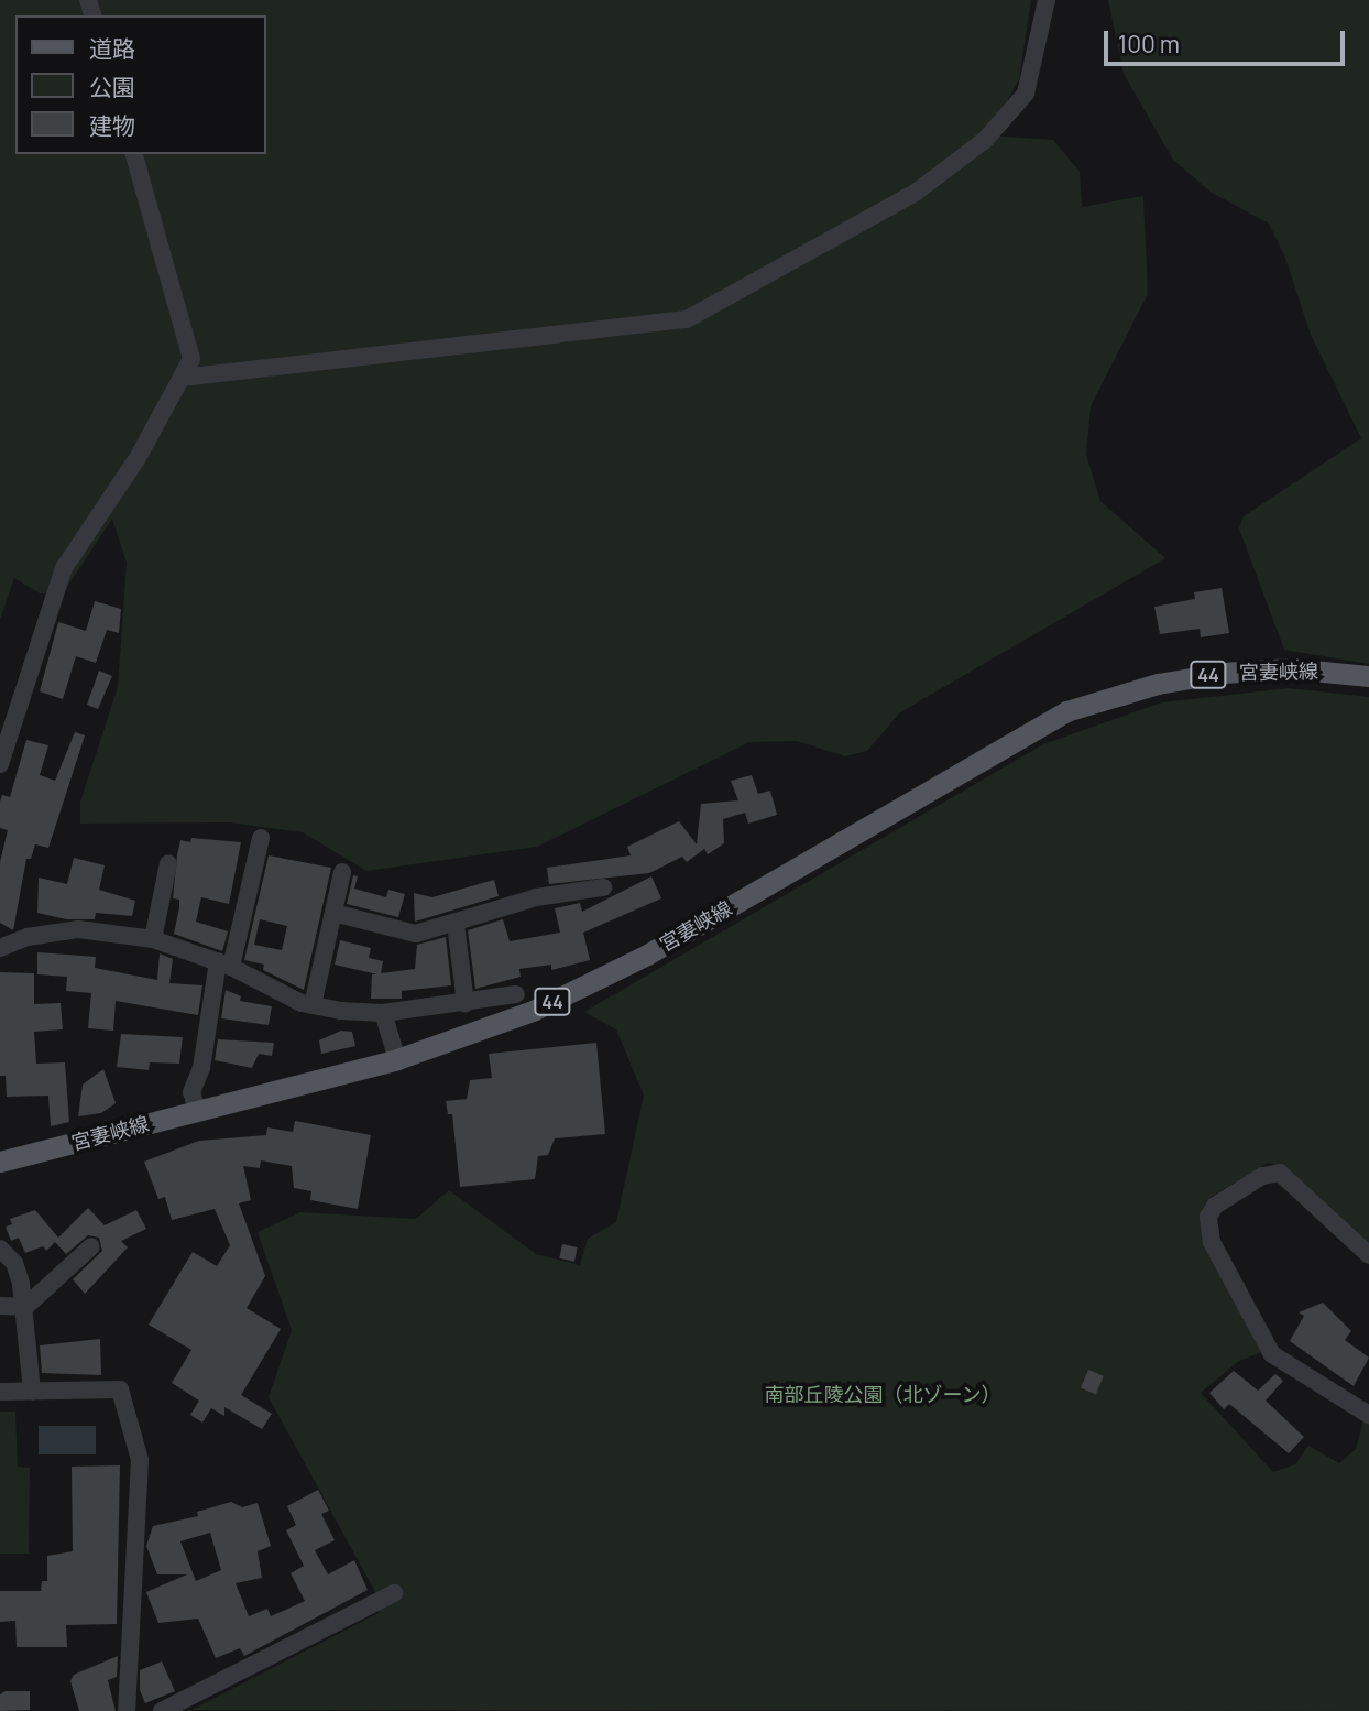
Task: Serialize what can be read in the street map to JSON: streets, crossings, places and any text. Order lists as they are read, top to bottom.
{
  "streets": {
    "main road": ["宮妻峡線", "44"]
  },
  "parks": ["南部丘陵公園（北ゾーン）"],
  "legend": ["道路", "公園", "建物"],
  "scale_bar": "100 m"
}
